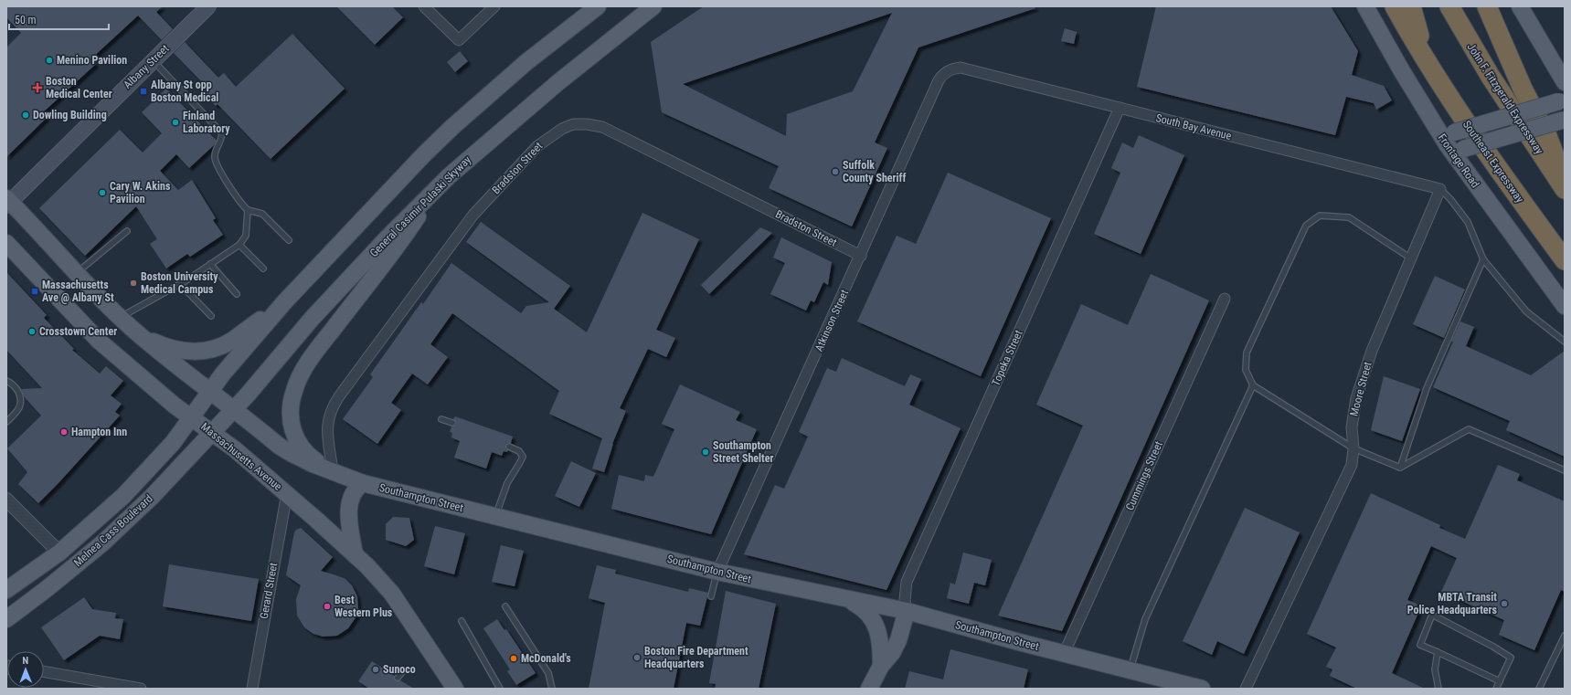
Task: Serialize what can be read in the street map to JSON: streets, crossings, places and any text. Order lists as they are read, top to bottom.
{
  "streets": {
    "highway": ["John F. Fitzgerald Expressway", "Southeast Expressway"],
    "main road": [
      "Albany Street",
      "Frontage Road",
      "General Casimir Pulaski Skyway",
      "Massachusetts Avenue",
      "Southampton Street",
      "Melnea Cass Boulevard"
    ],
    "street": [
      "South Bay Avenue",
      "Bradston Street",
      "Atkinson Street",
      "Topeka Street",
      "Moore Street",
      "Cummings Street",
      "Gerard Street"
    ]
  },
  "crossings": [
    ["South Bay Avenue", "Atkinson Street"],
    ["South Bay Avenue", "Topeka Street"],
    ["South Bay Avenue", "Moore Street"],
    ["Bradston Street", "Atkinson Street"],
    ["Bradston Street", "Southampton Street"],
    ["General Casimir Pulaski Skyway", "Massachusetts Avenue"],
    ["General Casimir Pulaski Skyway", "Southampton Street"],
    ["General Casimir Pulaski Skyway", "Melnea Cass Boulevard"],
    ["Atkinson Street", "Southampton Street"],
    ["Topeka Street", "Southampton Street"],
    ["Massachusetts Avenue", "Melnea Cass Boulevard"],
    ["Massachusetts Avenue", "Gerard Street"],
    ["Cummings Street", "Southampton Street"]
  ],
  "places": {
    "other": [
      "Menino Pavilion",
      "Dowling Building",
      "Finland Laboratory",
      "Suffolk County Sheriff",
      "Cary W. Akins Pavilion",
      "Boston University Medical Campus",
      "Crosstown Center",
      "Hampton Inn",
      "Southampton Street Shelter",
      "MBTA Transit Police Headquarters",
      "Best Western Plus",
      "Boston Fire Department Headquarters",
      "McDonald's",
      "Sunoco"
    ],
    "health": ["Boston Medical Center"],
    "transit": ["Albany St opp Boston Medical", "Massachusetts Ave @ Albany St"]
  },
  "scale_bar": "50 m",
  "north": "top"
}
